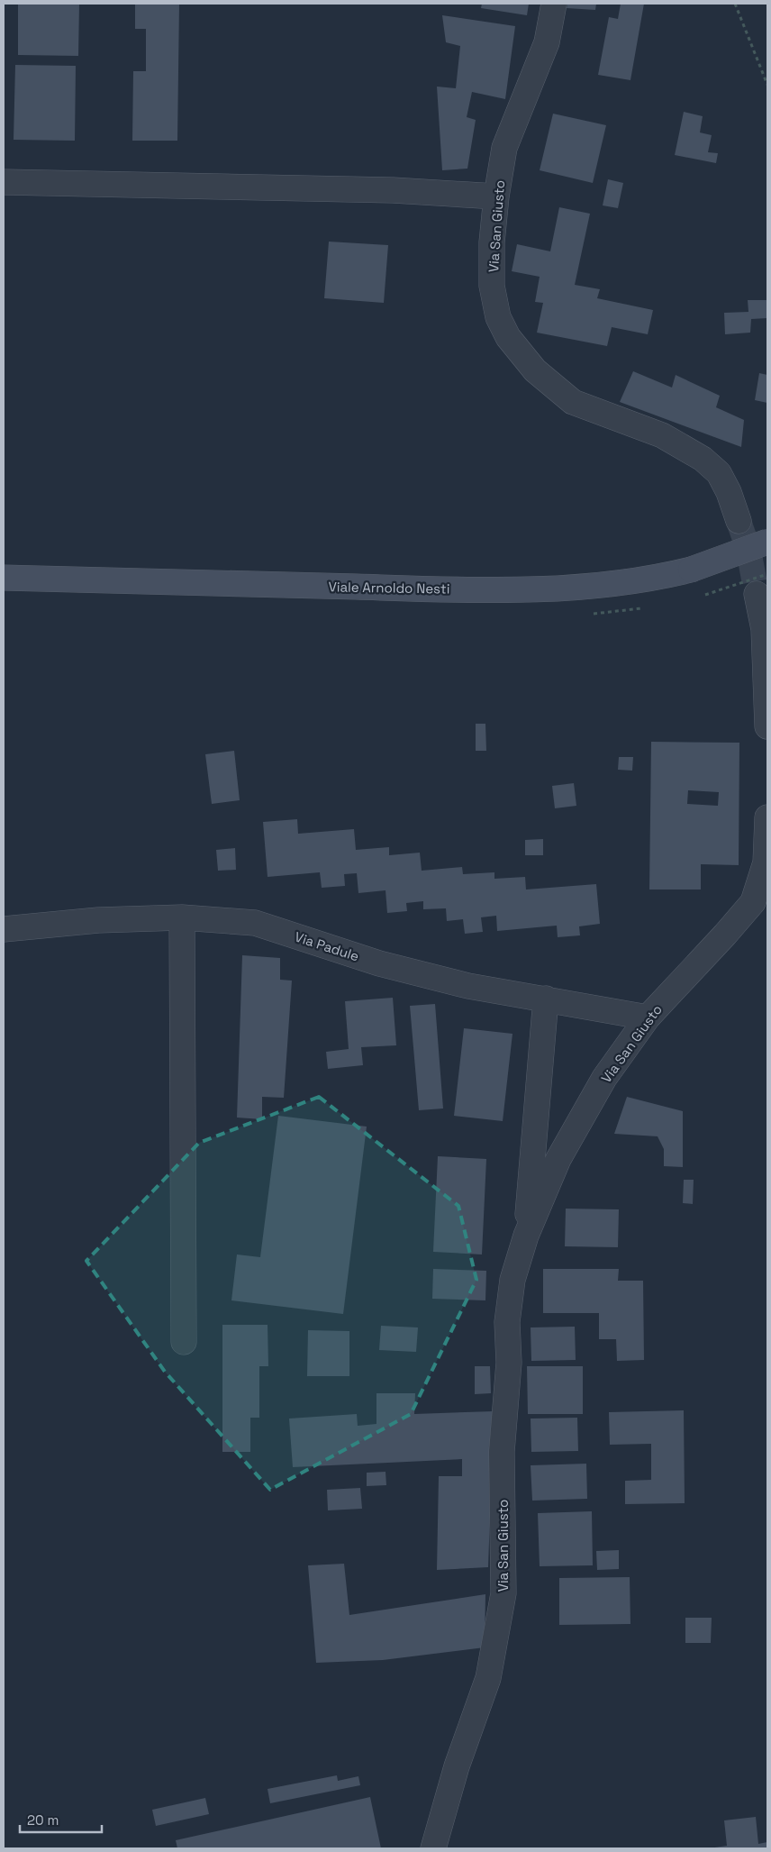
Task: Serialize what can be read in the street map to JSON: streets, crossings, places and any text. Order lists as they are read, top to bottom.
{
  "streets": {
    "street": ["Via San Giusto", "Viale Arnoldo Nesti", "Via Padule"]
  },
  "crossings": [
    ["Via San Giusto", "Via Padule"]
  ],
  "scale_bar": "20 m"
}
